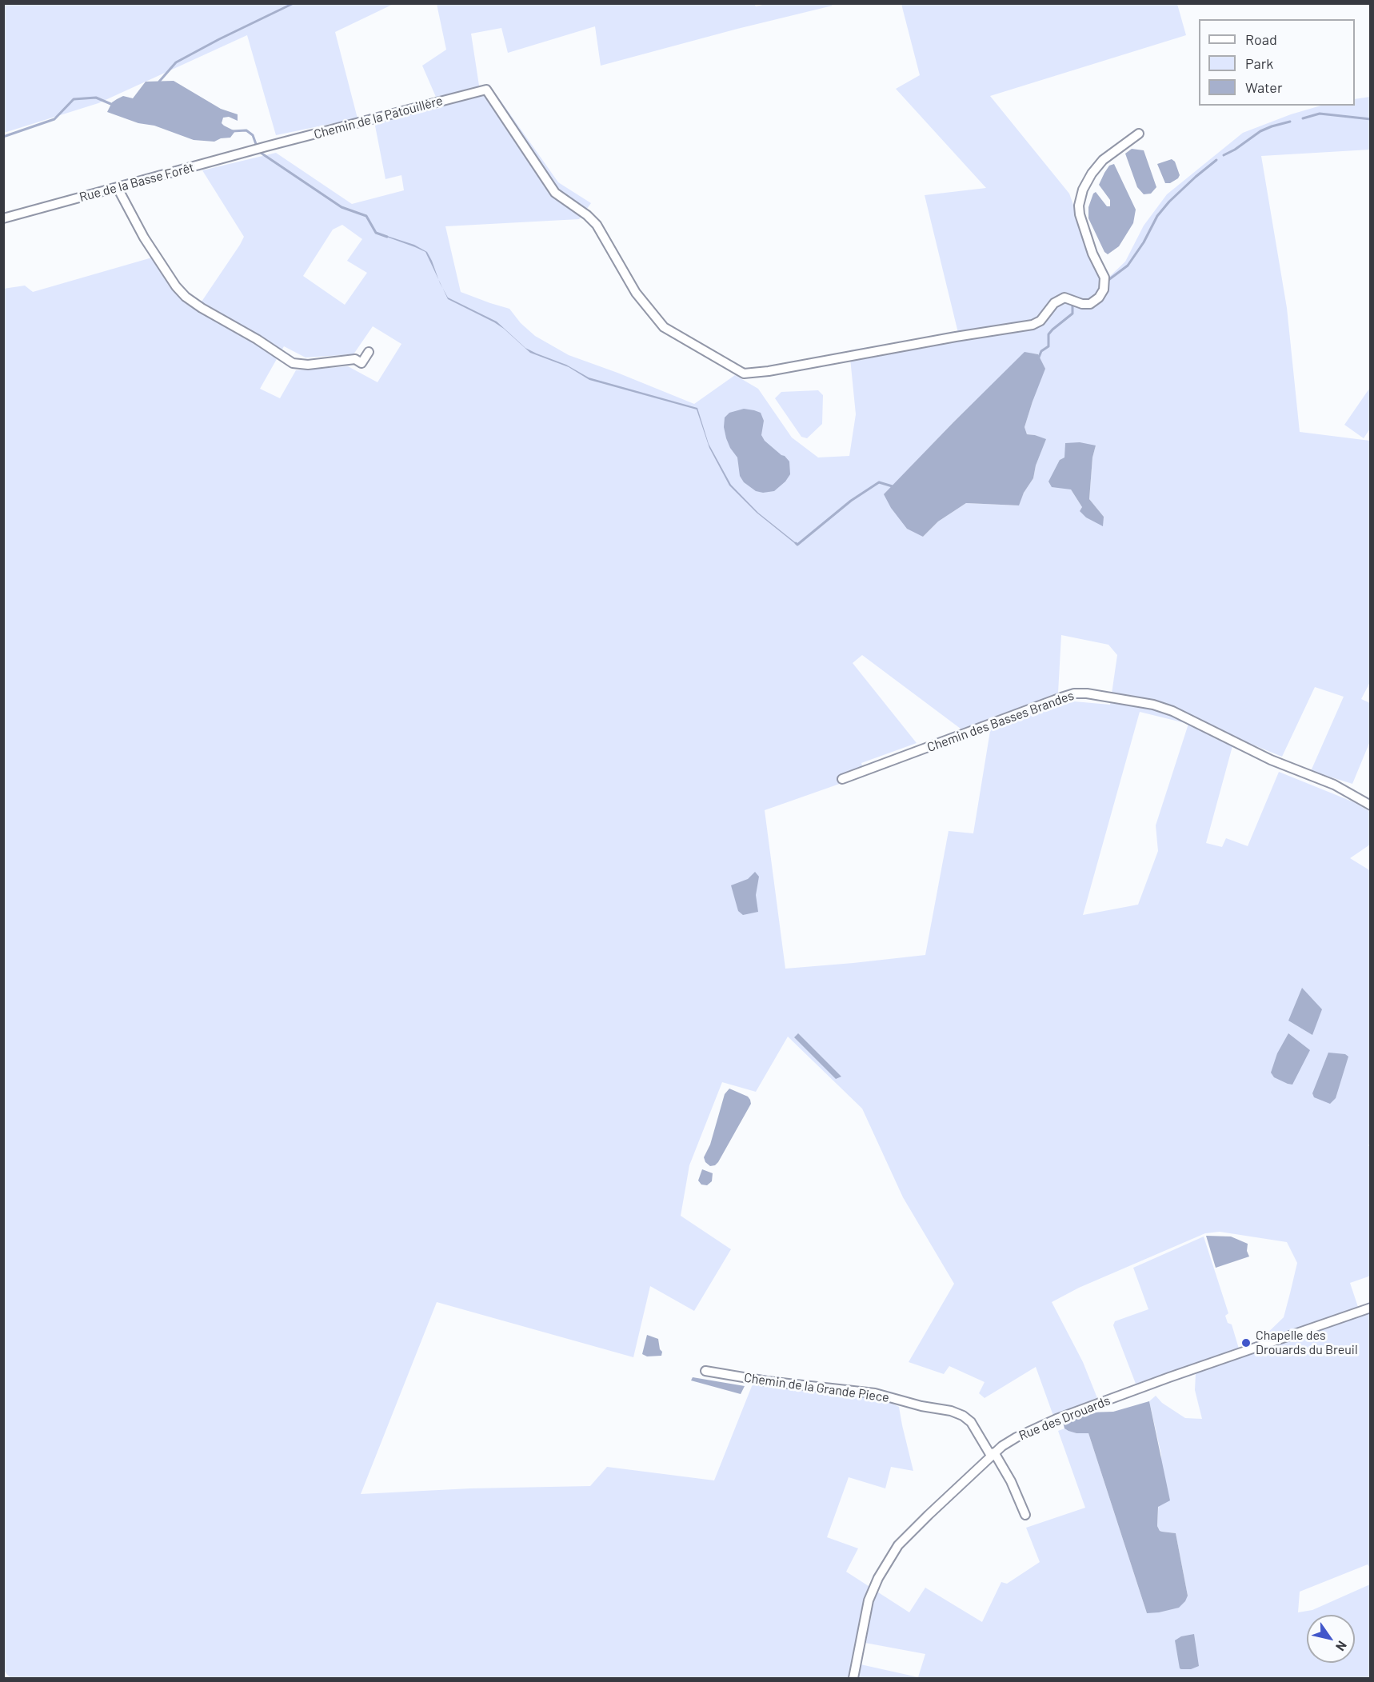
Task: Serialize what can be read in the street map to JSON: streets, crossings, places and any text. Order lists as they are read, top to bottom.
{
  "streets": {
    "street": [
      "Chemin de la Patouillère",
      "Rue de la Basse Forêt",
      "Chemin des Basses Brandes",
      "Chemin de la Grande Piece",
      "Rue des Drouards"
    ]
  },
  "crossings": [
    ["Chemin de la Patouillère", "Rue de la Basse Forêt"],
    ["Chemin de la Grande Piece", "Rue des Drouards"]
  ],
  "places": ["Chapelle des Drouards du Breuil"],
  "legend": ["Road", "Park", "Water"],
  "north": "bottom right"
}
